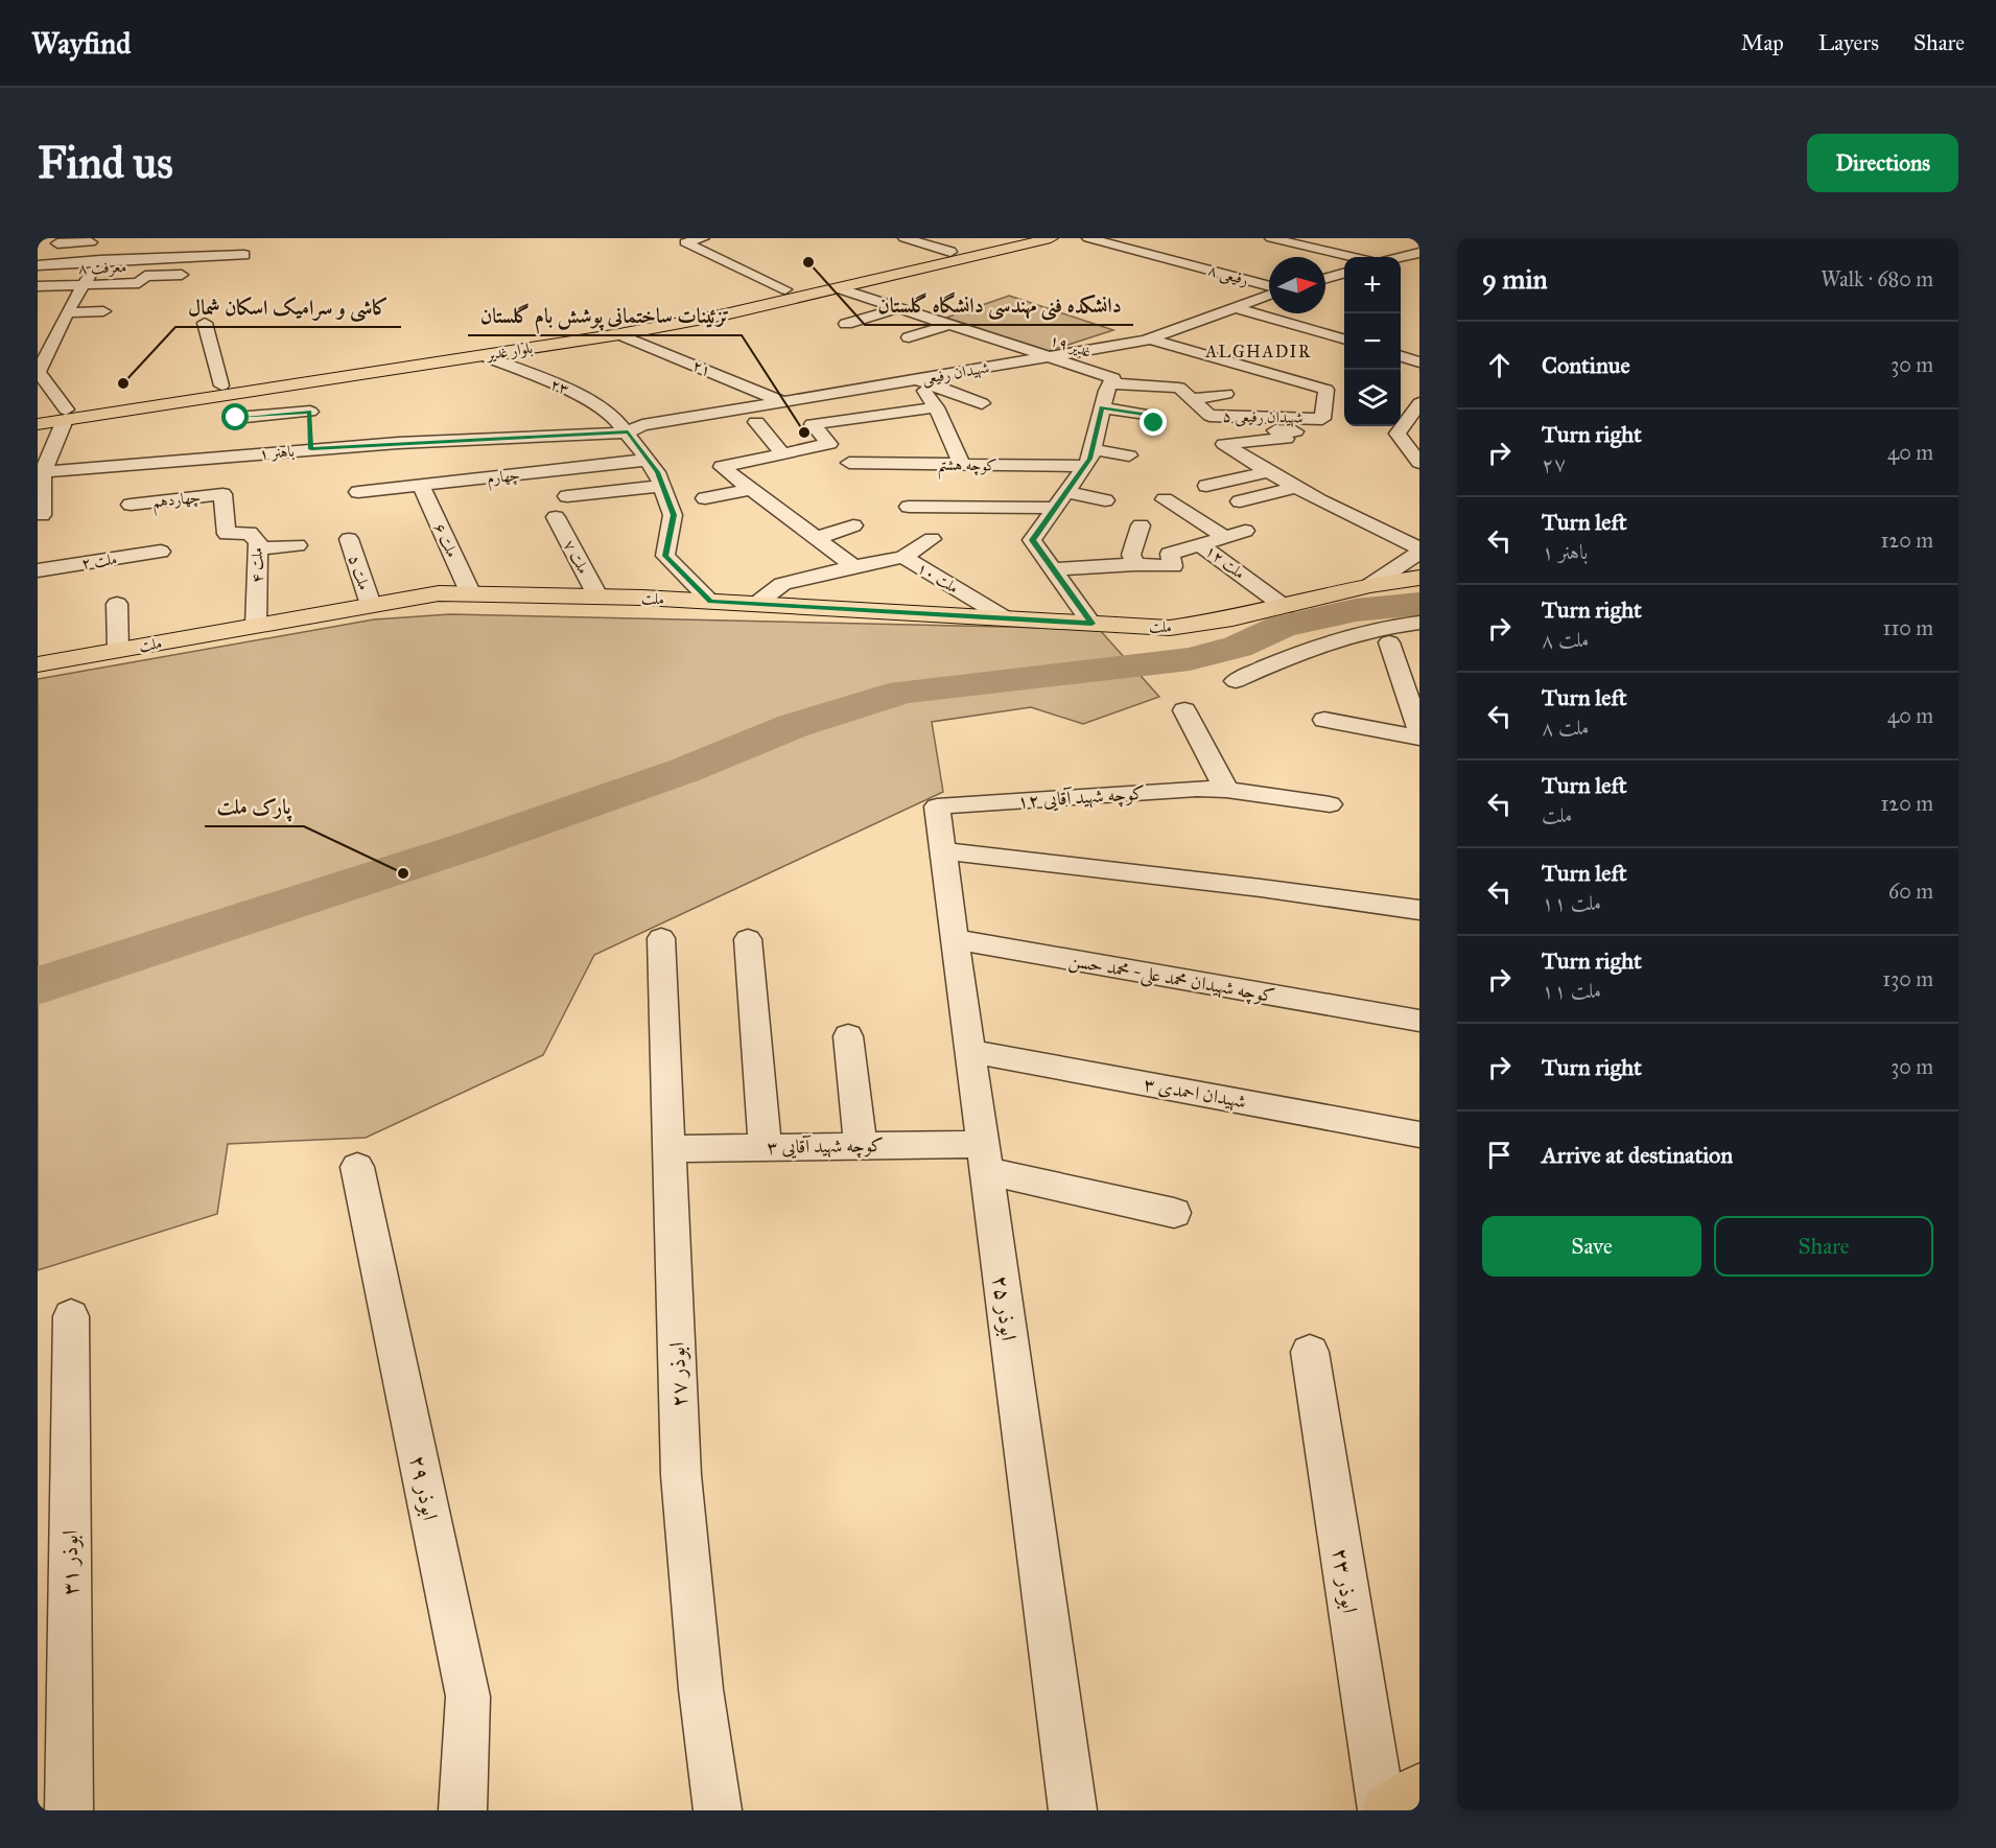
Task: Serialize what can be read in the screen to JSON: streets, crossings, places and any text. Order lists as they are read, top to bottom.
{
  "streets": {
    "main road": ["بلوار غدیر", "ملت"],
    "street": [
      "معرفت ۸",
      "۱۹ غدیر",
      "۲۱",
      "شهیدان رفیعی",
      "۲۳",
      "۵ شهیدان رفیعی",
      "باهنر ۱",
      "کوچه هشتم",
      "چهارم",
      "چهاردهم",
      "۶ ملت",
      "۷ ملت",
      "۲ ملت",
      "۱۲ ملت",
      "۴ ملت",
      "۵ ملت",
      "ملت ۱۰",
      "کوچه شهید آقایی ۱۲",
      "کوچه شهیدان محمد علی~ محمد حسن",
      "شهیدان احمدی ۳",
      "کوچه شهید آقایی ۳",
      "ابوذر ۲۵",
      "ابوذر ۲۷",
      "ابوذر ۲۹",
      "ابوذر ۳۱",
      "۲۳ ابوذر"
    ]
  },
  "crossings": [
    ["۱۹ غدیر", "بلوار غدیر"],
    ["۱۹ غدیر", "شهیدان رفیعی"],
    ["۱۹ غدیر", "۵ شهیدان رفیعی"],
    ["بلوار غدیر", "۲۱"],
    ["بلوار غدیر", "۲۳"],
    ["۲۱", "شهیدان رفیعی"],
    ["شهیدان رفیعی", "۲۳"],
    ["شهیدان رفیعی", "۵ شهیدان رفیعی"],
    ["شهیدان رفیعی", "باهنر ۱"],
    ["۲۳", "باهنر ۱"],
    ["۲۳", "چهارم"],
    ["۲۳", "ملت"],
    ["چهارم", "۶ ملت"],
    ["چهاردهم", "۴ ملت"],
    ["۶ ملت", "ملت"],
    ["۷ ملت", "ملت"],
    ["۱۲ ملت", "ملت"],
    ["۴ ملت", "ملت"],
    ["۵ ملت", "ملت"],
    ["ملت ۱۰", "ملت"],
    ["کوچه شهید آقایی ۱۲", "ابوذر ۲۵"],
    ["کوچه شهیدان محمد علی~ محمد حسن", "ابوذر ۲۵"],
    ["شهیدان احمدی ۳", "ابوذر ۲۵"],
    ["کوچه شهید آقایی ۳", "ابوذر ۲۵"],
    ["کوچه شهید آقایی ۳", "ابوذر ۲۷"]
  ],
  "districts": ["ALGHADIR"],
  "places": [
    "دانشکده فنی مهندسی دانشگاه گلستان",
    "کاشی و سرامیک اسکان شمال",
    "تزئینات ساختمانی پوشش بام گلستان",
    "پارک ملت"
  ],
  "north": "right",
  "page": {
    "header": "Wayfind",
    "nav": ["Map", "Layers", "Share"],
    "buttons": [
      "Directions",
      ["Save", "Share"]
    ],
    "title": "Find us",
    "heading": ["9 min", "Walk · 680 m"],
    "map_buttons": ["+", "−"],
    "list": [
      ["Continue", "30 m"],
      ["Turn right", "۲۷", "40 m"],
      ["Turn left", "باهنر ۱", "120 m"],
      ["Turn right", "۸ ملت", "110 m"],
      ["Turn left", "۸ ملت", "40 m"],
      ["Turn left", "ملت", "120 m"],
      ["Turn left", "۱۱ ملت", "60 m"],
      ["Turn right", "۱۱ ملت", "130 m"],
      ["Turn right", "30 m"],
      "Arrive at destination"
    ]
  }
}
